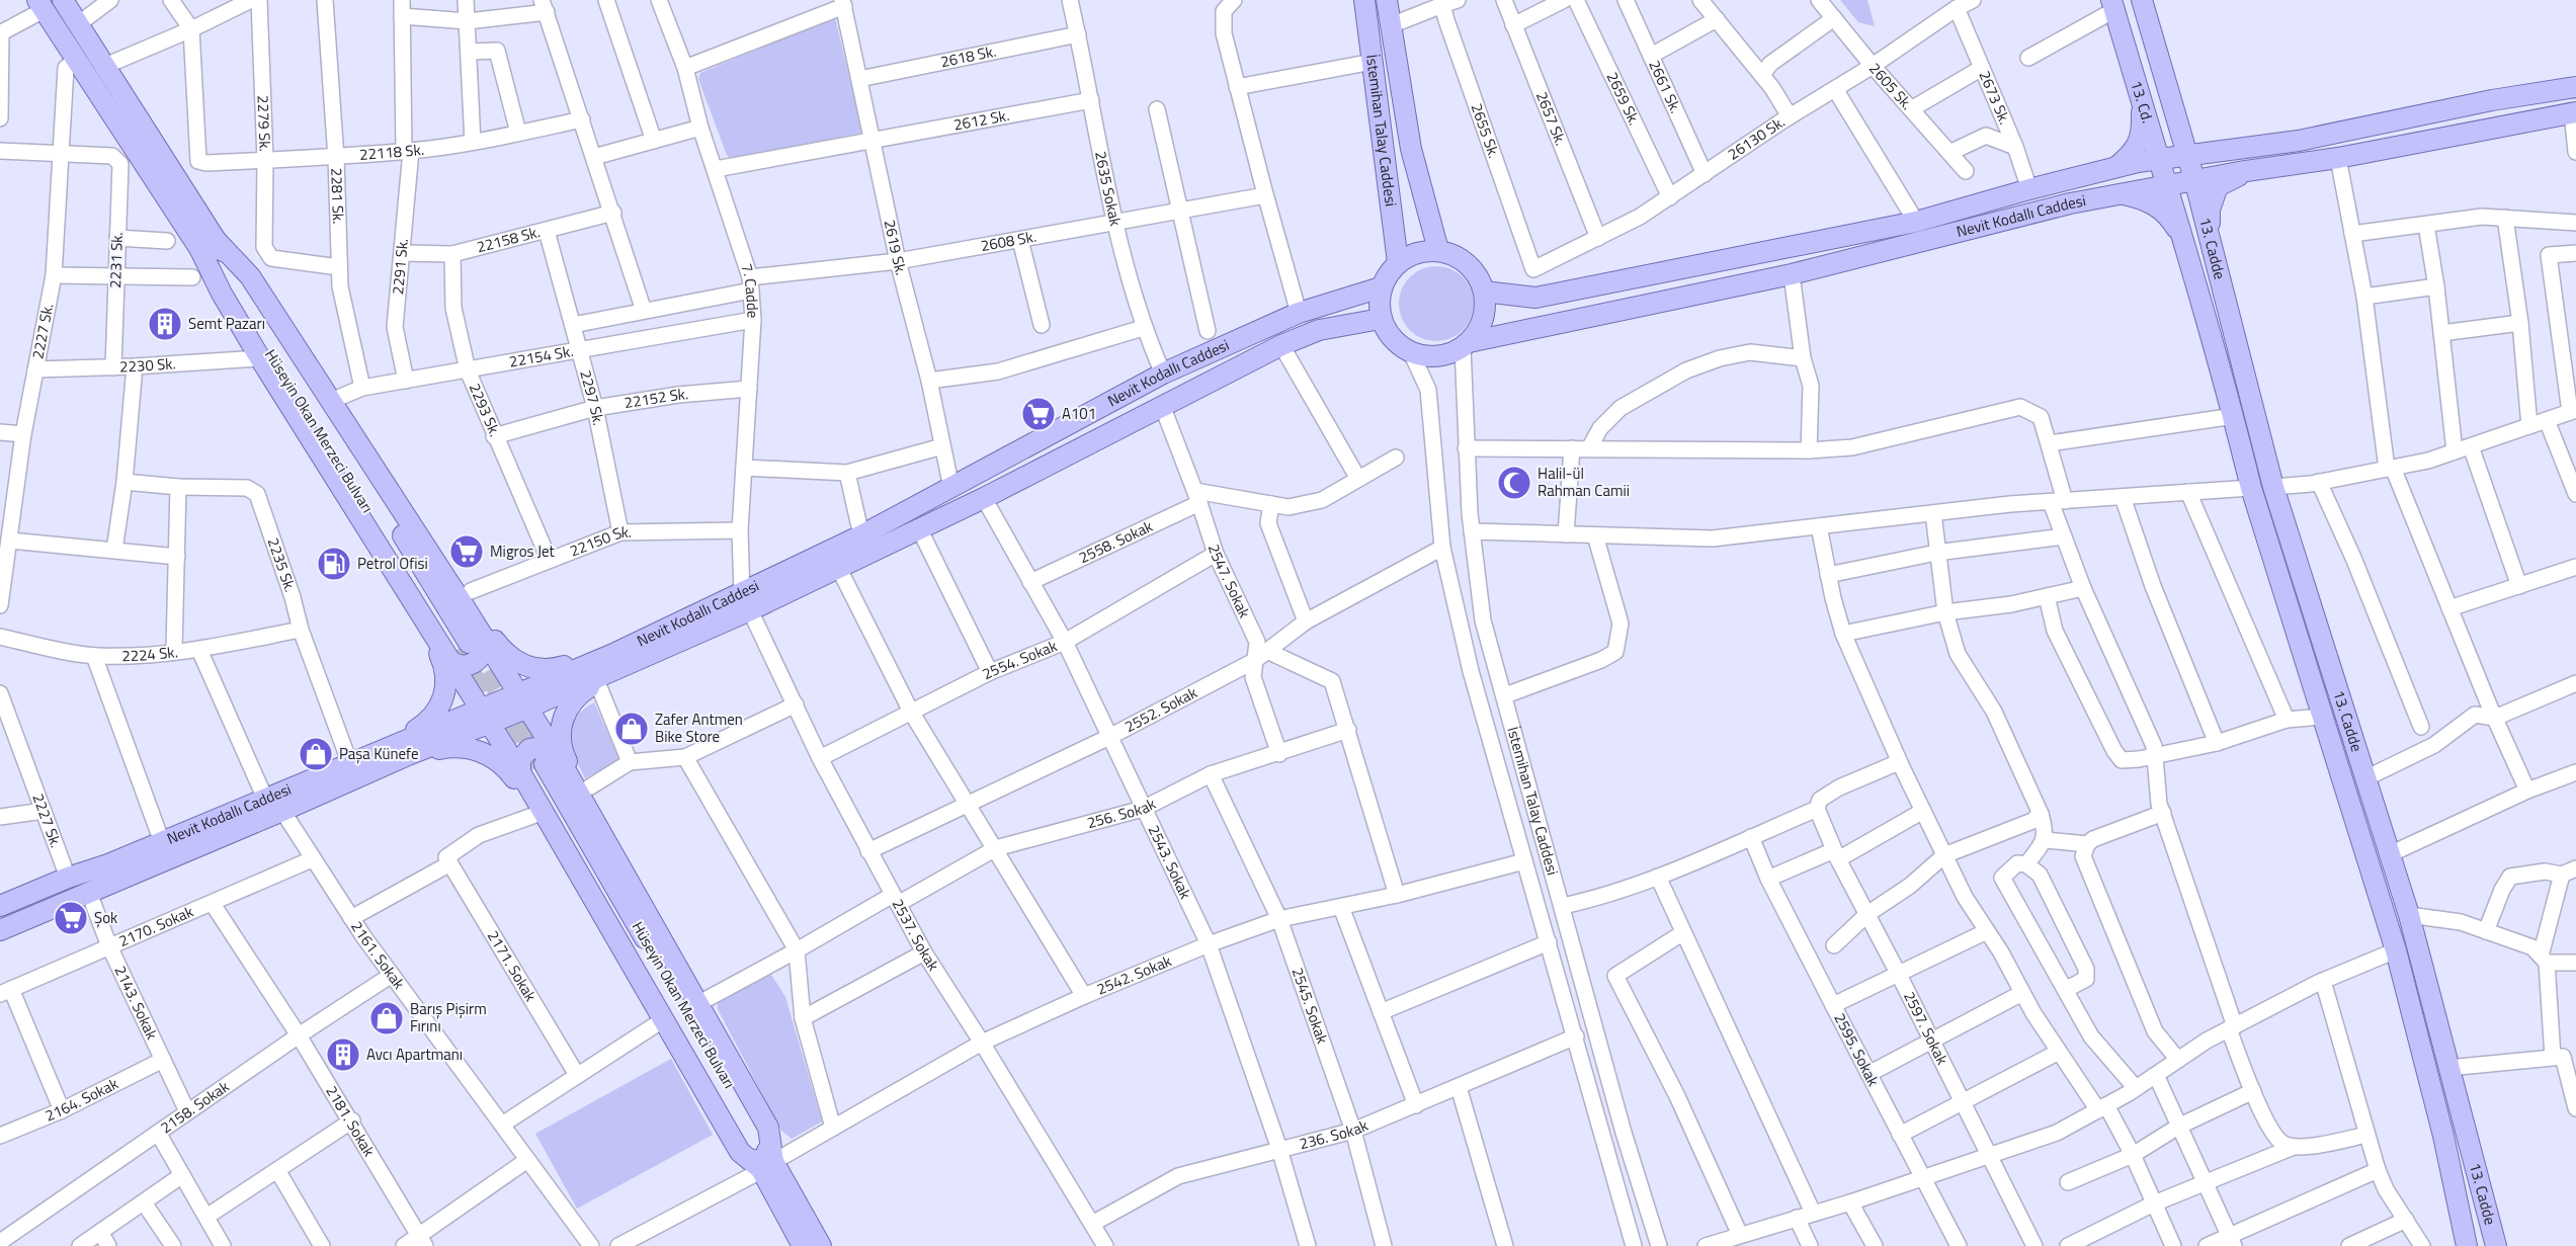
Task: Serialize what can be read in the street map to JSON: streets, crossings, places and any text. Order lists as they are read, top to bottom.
{
  "streets": {
    "main road": [
      "13. Cd.",
      "İstemihan Talay Caddesi",
      "Nevit Kodallı Caddesi",
      "13. Cadde",
      "Hüseyin Okan Merzeci Bulvarı"
    ],
    "street": [
      "2618 Sk.",
      "2605 Sk.",
      "2661 Sk.",
      "2673 Sk.",
      "2659 Sk.",
      "2612 Sk.",
      "2657 Sk.",
      "2279 Sk.",
      "2655 Sk.",
      "26130 Sk.",
      "22118 Sk.",
      "2635 Sokak",
      "2281 Sk.",
      "22158 Sk.",
      "2608 Sk.",
      "2619 Sk.",
      "2231 Sk.",
      "2291 Sk.",
      "7. Cadde",
      "2227 Sk.",
      "22154 Sk.",
      "2230 Sk.",
      "2297 Sk.",
      "22152 Sk.",
      "2293 Sk.",
      "22150 Sk.",
      "2558. Sokak",
      "2235 Sk.",
      "2547. Sokak",
      "2224 Sk.",
      "2554. Sokak",
      "2552. Sokak",
      "256. Sokak",
      "2543. Sokak",
      "2170. Sokak",
      "2537. Sokak",
      "2161. Sokak",
      "2171. Sokak",
      "2542. Sokak",
      "2143. Sokak",
      "2545. Sokak",
      "2597. Sokak",
      "2595. Sokak",
      "2164. Sokak",
      "2158. Sokak",
      "2181. Sokak",
      "236. Sokak"
    ]
  },
  "crossings": [
    ["2618 Sk.", "2635 Sokak"],
    ["2618 Sk.", "2619 Sk."],
    ["2605 Sk.", "26130 Sk."],
    ["2661 Sk.", "26130 Sk."],
    ["2673 Sk.", "26130 Sk."],
    ["2659 Sk.", "26130 Sk."],
    ["13. Cd.", "Nevit Kodallı Caddesi"],
    ["13. Cd.", "13. Cadde"],
    ["2612 Sk.", "2635 Sokak"],
    ["2612 Sk.", "2619 Sk."],
    ["2612 Sk.", "7. Cadde"],
    ["2657 Sk.", "26130 Sk."],
    ["2279 Sk.", "22118 Sk."],
    ["2279 Sk.", "2281 Sk."],
    ["2655 Sk.", "26130 Sk."],
    ["İstemihan Talay Caddesi", "Nevit Kodallı Caddesi"],
    ["İstemihan Talay Caddesi", "2552. Sokak"],
    ["İstemihan Talay Caddesi", "2542. Sokak"],
    ["İstemihan Talay Caddesi", "236. Sokak"],
    ["22118 Sk.", "2281 Sk."],
    ["22118 Sk.", "2291 Sk."],
    ["2635 Sokak", "Nevit Kodallı Caddesi"],
    ["2635 Sokak", "2608 Sk."],
    ["2281 Sk.", "22154 Sk."],
    ["Nevit Kodallı Caddesi", "2619 Sk."],
    ["Nevit Kodallı Caddesi", "13. Cadde"],
    ["Nevit Kodallı Caddesi", "7. Cadde"],
    ["Nevit Kodallı Caddesi", "2227 Sk."],
    ["Nevit Kodallı Caddesi", "2235 Sk."],
    ["Nevit Kodallı Caddesi", "2547. Sokak"],
    ["Nevit Kodallı Caddesi", "2543. Sokak"],
    ["Nevit Kodallı Caddesi", "2537. Sokak"],
    ["Nevit Kodallı Caddesi", "2161. Sokak"],
    ["Nevit Kodallı Caddesi", "2143. Sokak"],
    ["22158 Sk.", "2291 Sk."],
    ["22158 Sk.", "2297 Sk."],
    ["22158 Sk.", "2293 Sk."],
    ["2608 Sk.", "2619 Sk."],
    ["2608 Sk.", "7. Cadde"],
    ["2608 Sk.", "2297 Sk."],
    ["2231 Sk.", "2227 Sk."],
    ["2231 Sk.", "2230 Sk."],
    ["2291 Sk.", "22154 Sk."],
    ["7. Cadde", "22154 Sk."],
    ["7. Cadde", "22152 Sk."],
    ["7. Cadde", "22150 Sk."],
    ["7. Cadde", "2537. Sokak"],
    ["2227 Sk.", "2230 Sk."],
    ["2227 Sk.", "Hüseyin Okan Merzeci Bulvarı"],
    ["22154 Sk.", "2297 Sk."],
    ["22154 Sk.", "2293 Sk."],
    ["2297 Sk.", "22152 Sk."],
    ["2297 Sk.", "22150 Sk."],
    ["22152 Sk.", "2293 Sk."],
    ["2293 Sk.", "22150 Sk."],
    ["Hüseyin Okan Merzeci Bulvarı", "2542. Sokak"],
    ["2558. Sokak", "2547. Sokak"],
    ["2558. Sokak", "2543. Sokak"],
    ["2235 Sk.", "2224 Sk."],
    ["2547. Sokak", "2554. Sokak"],
    ["2547. Sokak", "2552. Sokak"],
    ["2547. Sokak", "256. Sokak"],
    ["2554. Sokak", "2543. Sokak"],
    ["2554. Sokak", "2537. Sokak"],
    ["2552. Sokak", "2543. Sokak"],
    ["2552. Sokak", "2537. Sokak"],
    ["256. Sokak", "2543. Sokak"],
    ["256. Sokak", "2537. Sokak"],
    ["256. Sokak", "2545. Sokak"],
    ["2543. Sokak", "2542. Sokak"],
    ["2543. Sokak", "236. Sokak"],
    ["2170. Sokak", "2161. Sokak"],
    ["2170. Sokak", "2143. Sokak"],
    ["2170. Sokak", "2181. Sokak"],
    ["2537. Sokak", "2542. Sokak"],
    ["2537. Sokak", "236. Sokak"],
    ["2161. Sokak", "2158. Sokak"],
    ["2542. Sokak", "2545. Sokak"],
    ["2143. Sokak", "2164. Sokak"],
    ["2143. Sokak", "2158. Sokak"],
    ["2545. Sokak", "236. Sokak"],
    ["2597. Sokak", "2595. Sokak"],
    ["2158. Sokak", "2181. Sokak"]
  ],
  "places": {
    "building": ["Semt Pazarı", "Avcı Apartmanı"],
    "supermarket": ["A101", "Migros Jet", "Şok"],
    "mosque": ["Halil-ül Rahman Camii"],
    "fuel station": ["Petrol Ofisi"],
    "shop": ["Zafer Antmen Bike Store", "Paşa Künefe", "Barış Pişirm Fırını"]
  }
}
